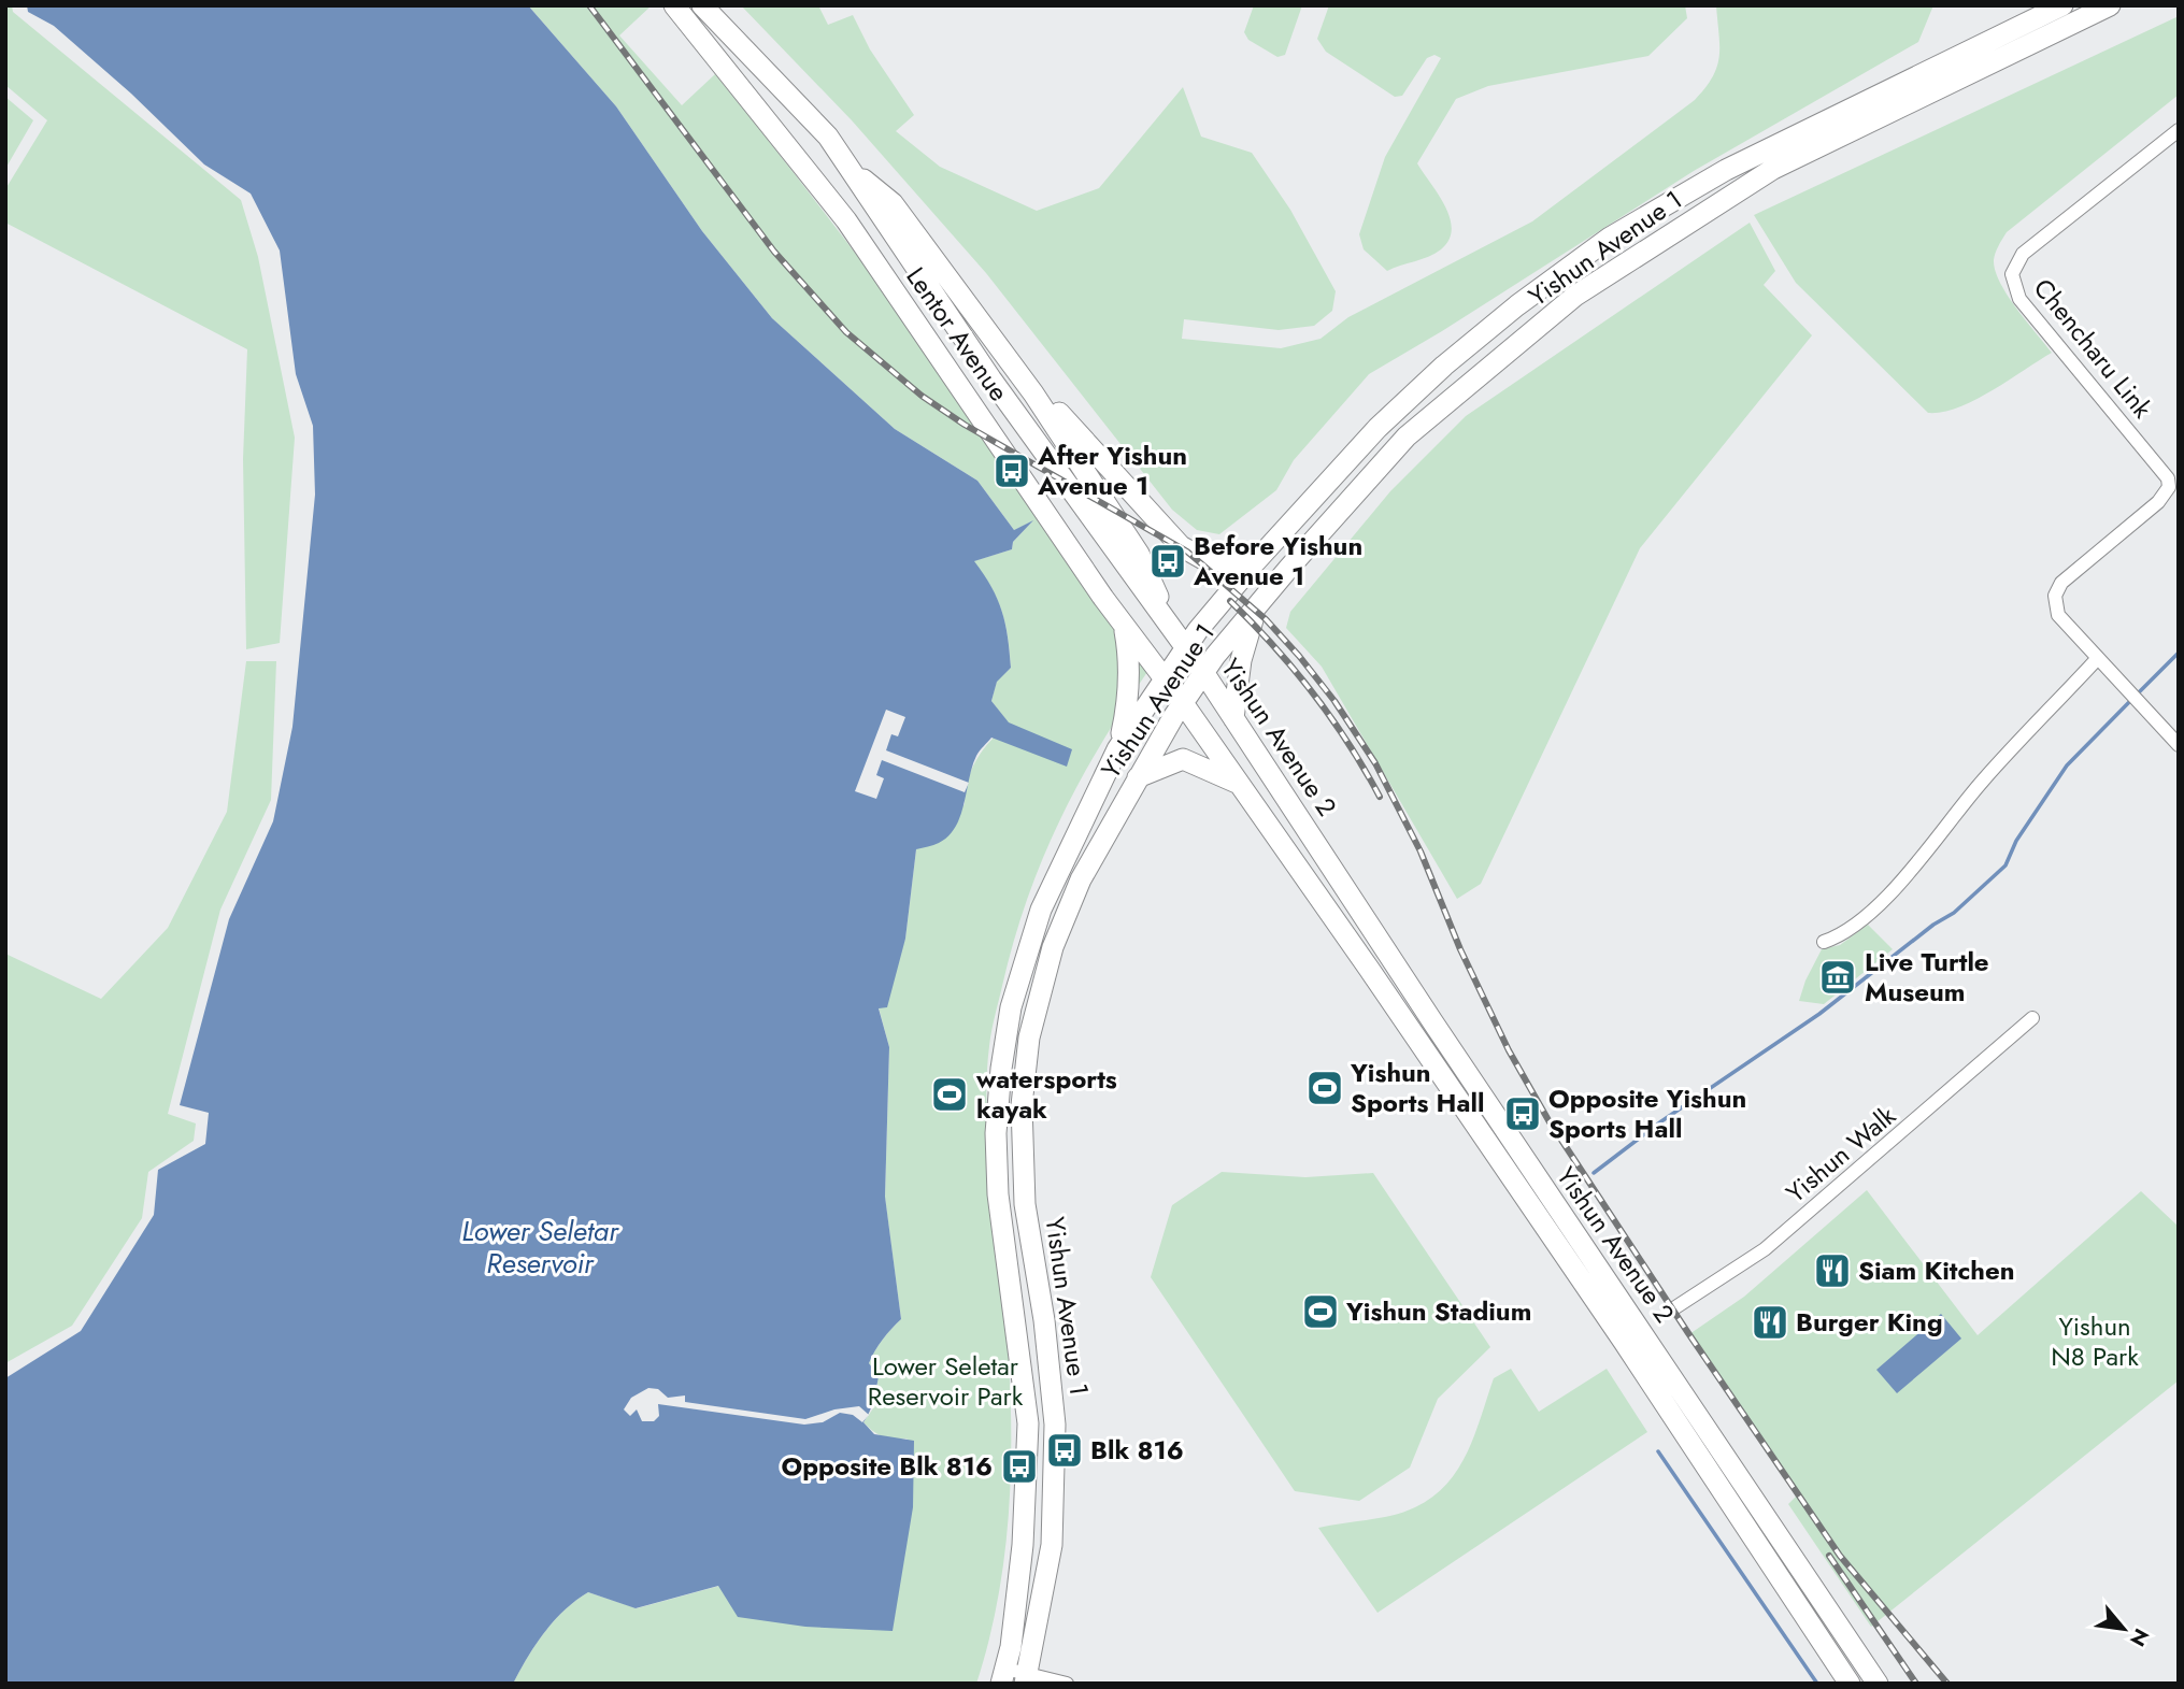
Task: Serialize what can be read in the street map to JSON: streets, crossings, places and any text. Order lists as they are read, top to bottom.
{
  "streets": {
    "main road": ["Yishun Avenue 1", "Lentor Avenue", "Yishun Avenue 2"],
    "street": ["Chencharu Link", "Yishun Walk"]
  },
  "crossings": [
    ["Yishun Avenue 1", "Lentor Avenue"],
    ["Yishun Avenue 1", "Yishun Avenue 2"],
    ["Lentor Avenue", "Yishun Avenue 2"]
  ],
  "water": ["Lower Seletar Reservoir"],
  "parks": ["Yishun N8 Park", "Lower Seletar Reservoir Park"],
  "places": {
    "bus stop": [
      "After Yishun Avenue 1",
      "Before Yishun Avenue 1",
      "Opposite Yishun Sports Hall",
      "Blk 816",
      "Opposite Blk 816"
    ],
    "museum": ["Live Turtle Museum"],
    "sports": ["Yishun Sports Hall", "watersports kayak", "Yishun Stadium"],
    "restaurant": ["Siam Kitchen", "Burger King"]
  },
  "north": "bottom right"
}
